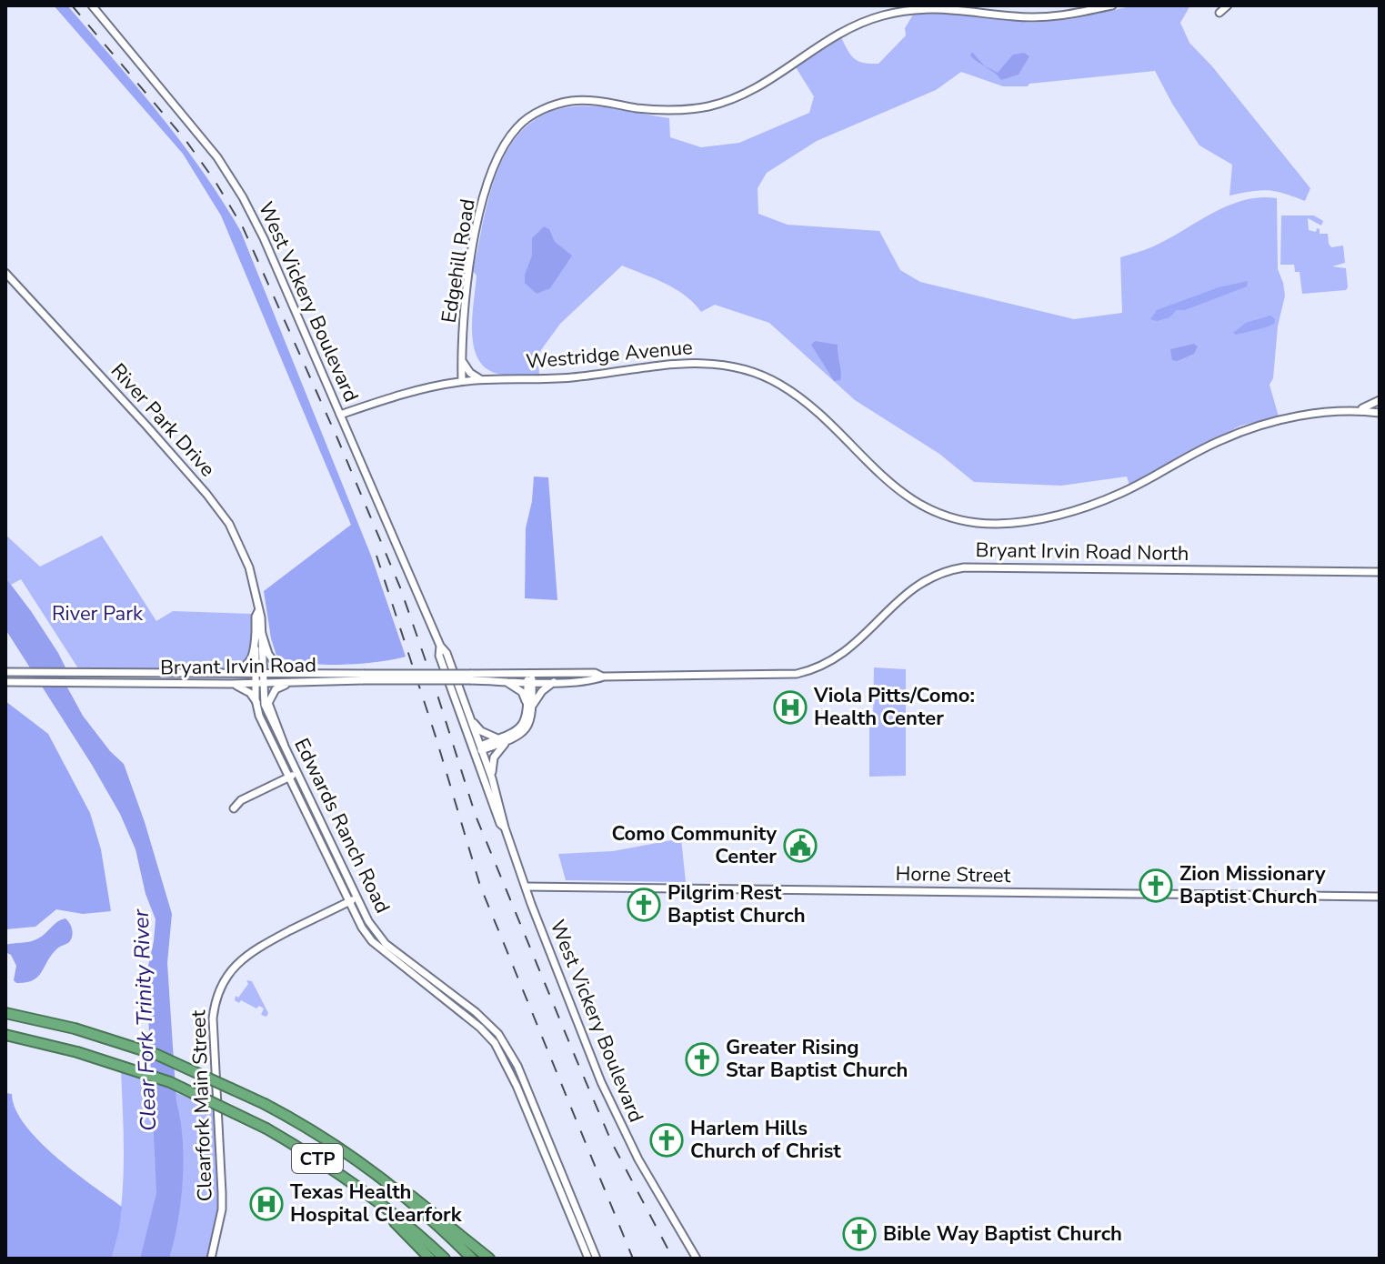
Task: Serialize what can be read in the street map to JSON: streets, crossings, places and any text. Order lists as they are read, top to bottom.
{
  "streets": {
    "highway": ["CTP"],
    "street": [
      "Edgehill Road",
      "West Vickery Boulevard",
      "Westridge Avenue",
      "River Park Drive",
      "Bryant Irvin Road North",
      "Bryant Irvin Road",
      "Edwards Ranch Road",
      "Horne Street",
      "Clearfork Main Street"
    ]
  },
  "crossings": [
    ["Edgehill Road", "Westridge Avenue"],
    ["West Vickery Boulevard", "Westridge Avenue"],
    ["West Vickery Boulevard", "Horne Street"],
    ["River Park Drive", "Bryant Irvin Road"],
    ["River Park Drive", "Edwards Ranch Road"],
    ["Bryant Irvin Road North", "Bryant Irvin Road"],
    ["Bryant Irvin Road", "Edwards Ranch Road"],
    ["Edwards Ranch Road", "Clearfork Main Street"]
  ],
  "water": ["Clear Fork Trinity River"],
  "parks": ["River Park"],
  "places": {
    "hospital": ["Viola Pitts/Como: Health Center", "Texas Health Hospital Clearfork"],
    "public building": ["Como Community Center"],
    "church": [
      "Zion Missionary Baptist Church",
      "Pilgrim Rest Baptist Church",
      "Greater Rising Star Baptist Church",
      "Harlem Hills Church of Christ",
      "Bible Way Baptist Church"
    ]
  }
}
